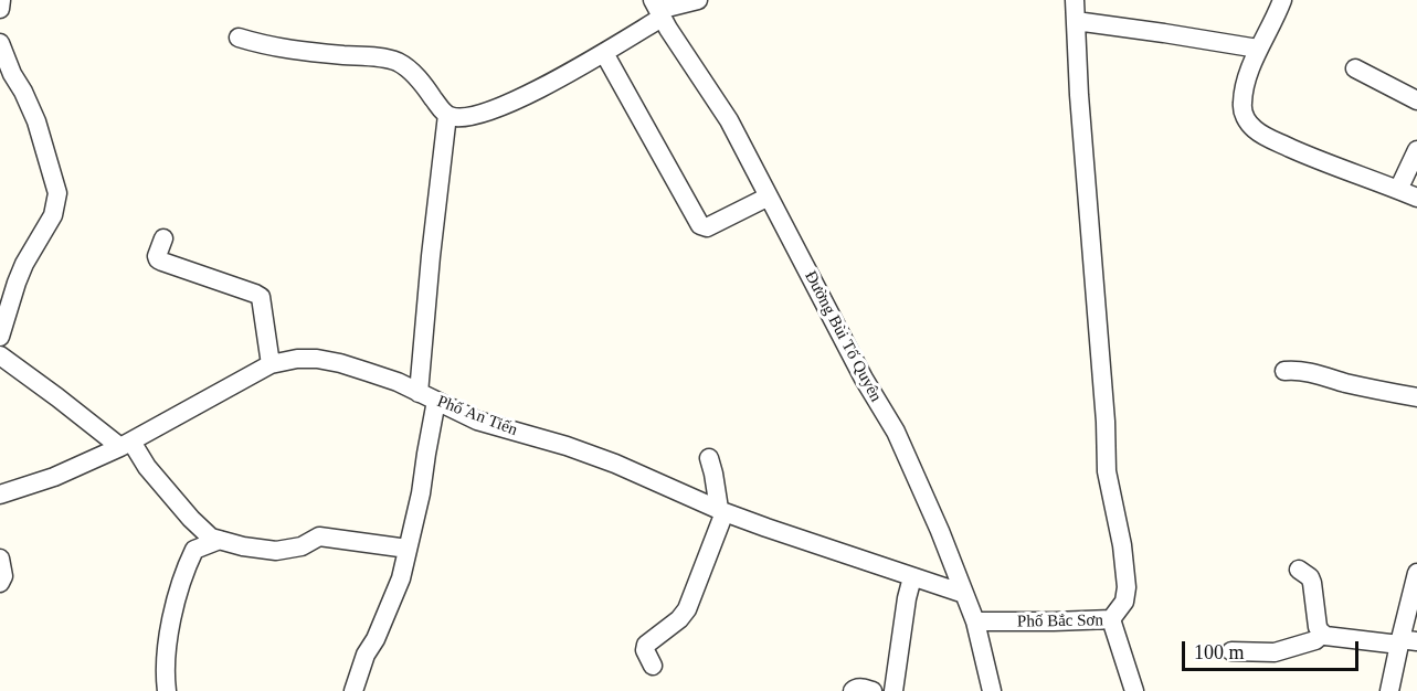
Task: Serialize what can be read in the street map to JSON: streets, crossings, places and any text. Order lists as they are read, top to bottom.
{
  "streets": {
    "street": ["Đường Bùi Tố Quyên", "Phố An Tiến", "Phố Bắc Sơn"]
  },
  "crossings": [
    ["Đường Bùi Tố Quyên", "Phố An Tiến"],
    ["Đường Bùi Tố Quyên", "Phố Bắc Sơn"]
  ],
  "scale_bar": "100 m"
}
